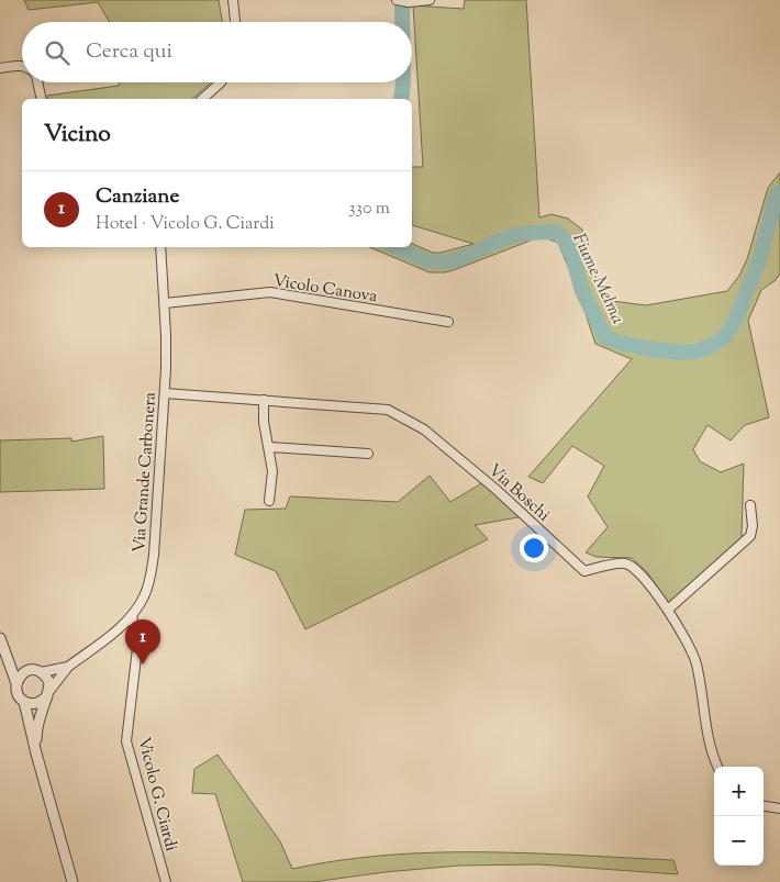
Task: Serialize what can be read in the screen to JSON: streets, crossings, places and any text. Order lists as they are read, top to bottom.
{
  "streets": {
    "street": [
      "Vicolo Canova",
      "Via Grande Carbonera",
      "Via Boschi",
      "Vicolo G. Ciardi"
    ]
  },
  "crossings": [
    ["Vicolo Canova", "Via Grande Carbonera"],
    ["Via Grande Carbonera", "Via Boschi"],
    ["Via Grande Carbonera", "Vicolo G. Ciardi"]
  ],
  "water": ["Fiume Melma"],
  "page": {
    "search": "Cerca qui",
    "heading": "Vicino",
    "list": [
      {
        "mark": "1",
        "name": "Canziane",
        "note": "Hotel · Vicolo G. Ciardi",
        "value": "330 m"
      }
    ],
    "pins": "1",
    "map_buttons": ["+", "−"]
  }
}
